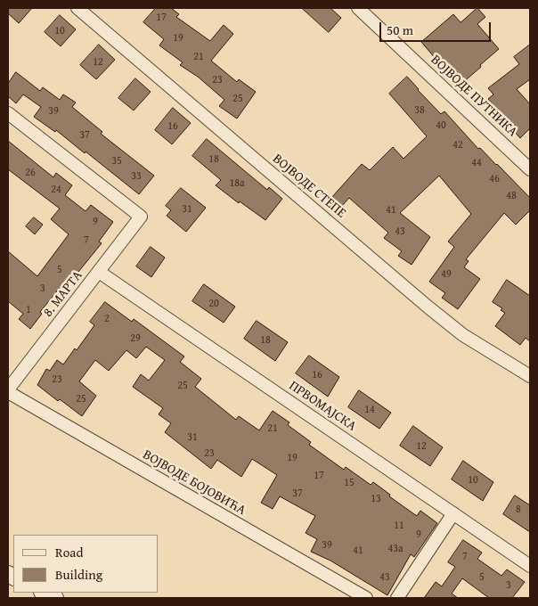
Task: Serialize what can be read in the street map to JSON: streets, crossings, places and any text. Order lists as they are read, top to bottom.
{
  "streets": {
    "street": [
      "ВОЈВОДЕ ПУТНИКА",
      "ВОЈВОДЕ СТЕПЕ",
      "8. МАРТА",
      "ПРВОМАЈСКА",
      "ВОЈВОДЕ БОЈОВИЋА"
    ]
  },
  "crossings": [
    ["8. МАРТА", "ПРВОМАЈСКА"],
    ["8. МАРТА", "ВОЈВОДЕ БОЈОВИЋА"]
  ],
  "house_numbers": [
    "17",
    "10",
    "19",
    "21",
    "12",
    "23",
    "25",
    "38",
    "39",
    "40",
    "16",
    "37",
    "42",
    "18",
    "35",
    "44",
    "26",
    "33",
    "46",
    "18a",
    "24",
    "48",
    "31",
    "41",
    "9",
    "43",
    "7",
    "5",
    "49",
    "3",
    "20",
    "1",
    "2",
    "29",
    "18",
    "16",
    "23",
    "25",
    "25",
    "14",
    "21",
    "31",
    "12",
    "23",
    "19",
    "17",
    "10",
    "15",
    "37",
    "13",
    "8",
    "11",
    "9",
    "39",
    "43a",
    "41",
    "7",
    "43",
    "5",
    "3"
  ],
  "legend": ["Road", "Building"],
  "scale_bar": "50 m"
}
